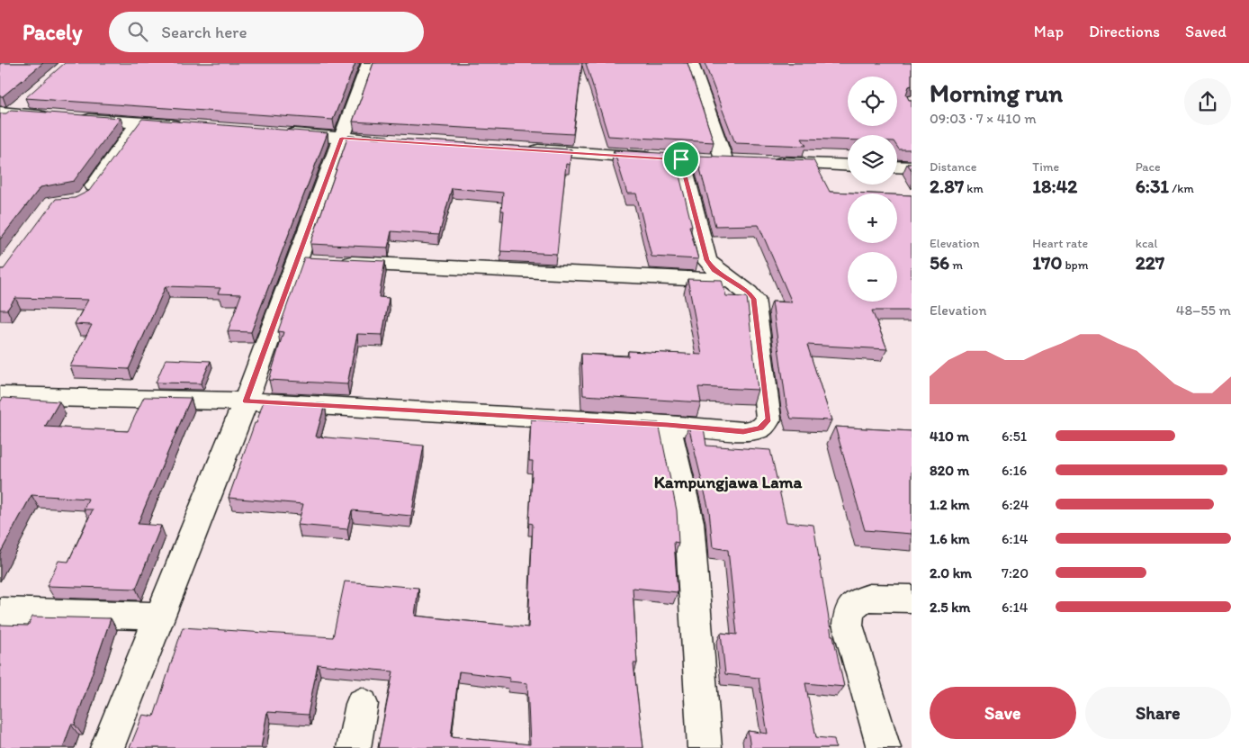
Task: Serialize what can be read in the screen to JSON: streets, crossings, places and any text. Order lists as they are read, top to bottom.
{
  "districts": ["Kampungjawa Lama"],
  "page": {
    "header": "Pacely",
    "search": "Search here",
    "nav": ["Map", "Directions", "Saved"],
    "heading": ["Morning run", "09:03 · 7 × 410 m"],
    "map_buttons": ["+", "−"],
    "stats": [
      ["Distance", "2.87 km"],
      ["Time", "18:42"],
      ["Pace", "6:31 /km"],
      ["Elevation", "56 m"],
      ["Heart rate", "170 bpm"],
      ["kcal", "227"]
    ],
    "chart": ["Elevation", "48–55 m"],
    "list": [
      {
        "name": "410 m",
        "note": "6:51"
      },
      {
        "name": "820 m",
        "note": "6:16"
      },
      {
        "name": "1.2 km",
        "note": "6:24"
      },
      {
        "name": "1.6 km",
        "note": "6:14"
      },
      {
        "name": "2.0 km",
        "note": "7:20"
      },
      {
        "name": "2.5 km",
        "note": "6:14"
      }
    ],
    "buttons": ["Save", "Share"]
  }
}
